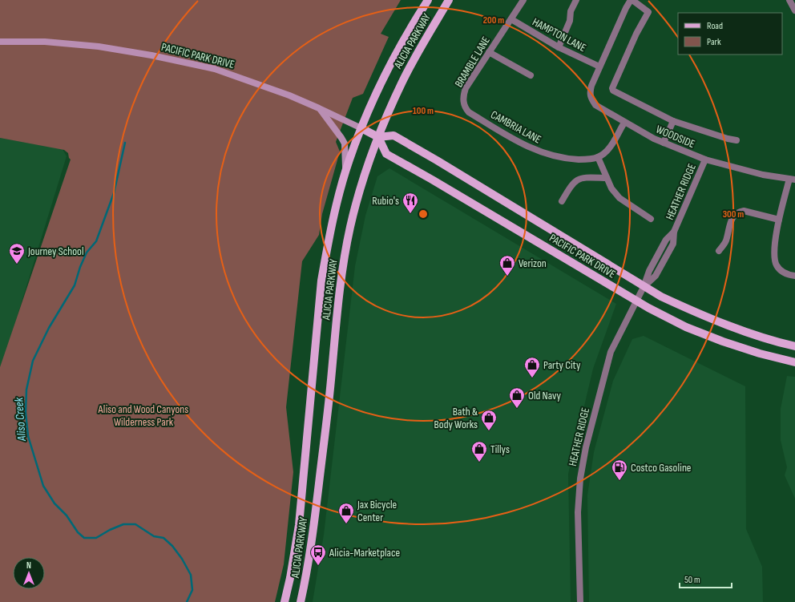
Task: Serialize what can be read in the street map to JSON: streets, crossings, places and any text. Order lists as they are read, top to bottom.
{
  "streets": {
    "main road": ["ALICIA PARKWAY", "PACIFIC PARK DRIVE"],
    "street": [
      "HAMPTON LANE",
      "BRAMBLE LANE",
      "CAMBRIA LANE",
      "WOODSIDE",
      "HEATHER RIDGE"
    ]
  },
  "crossings": [
    ["HAMPTON LANE", "BRAMBLE LANE"],
    ["HAMPTON LANE", "WOODSIDE"],
    ["ALICIA PARKWAY", "PACIFIC PARK DRIVE"],
    ["PACIFIC PARK DRIVE", "HEATHER RIDGE"],
    ["BRAMBLE LANE", "CAMBRIA LANE"],
    ["WOODSIDE", "HEATHER RIDGE"]
  ],
  "water": ["Aliso Creek"],
  "parks": ["Aliso and Wood Canyons Wilderness Park"],
  "places": {
    "restaurant": ["Rubio's"],
    "school or university": ["Journey School"],
    "shop": [
      "Verizon",
      "Party City",
      "Old Navy",
      "Bath & Body Works",
      "Tillys",
      "Jax Bicycle Center"
    ],
    "fuel station": ["Costco Gasoline"],
    "bus stop": ["Alicia-Marketplace"]
  },
  "legend": ["Road", "Park"],
  "scale_bar": "50 m",
  "north": "top",
  "rings": ["200 m", "100 m", "300 m"]
}
